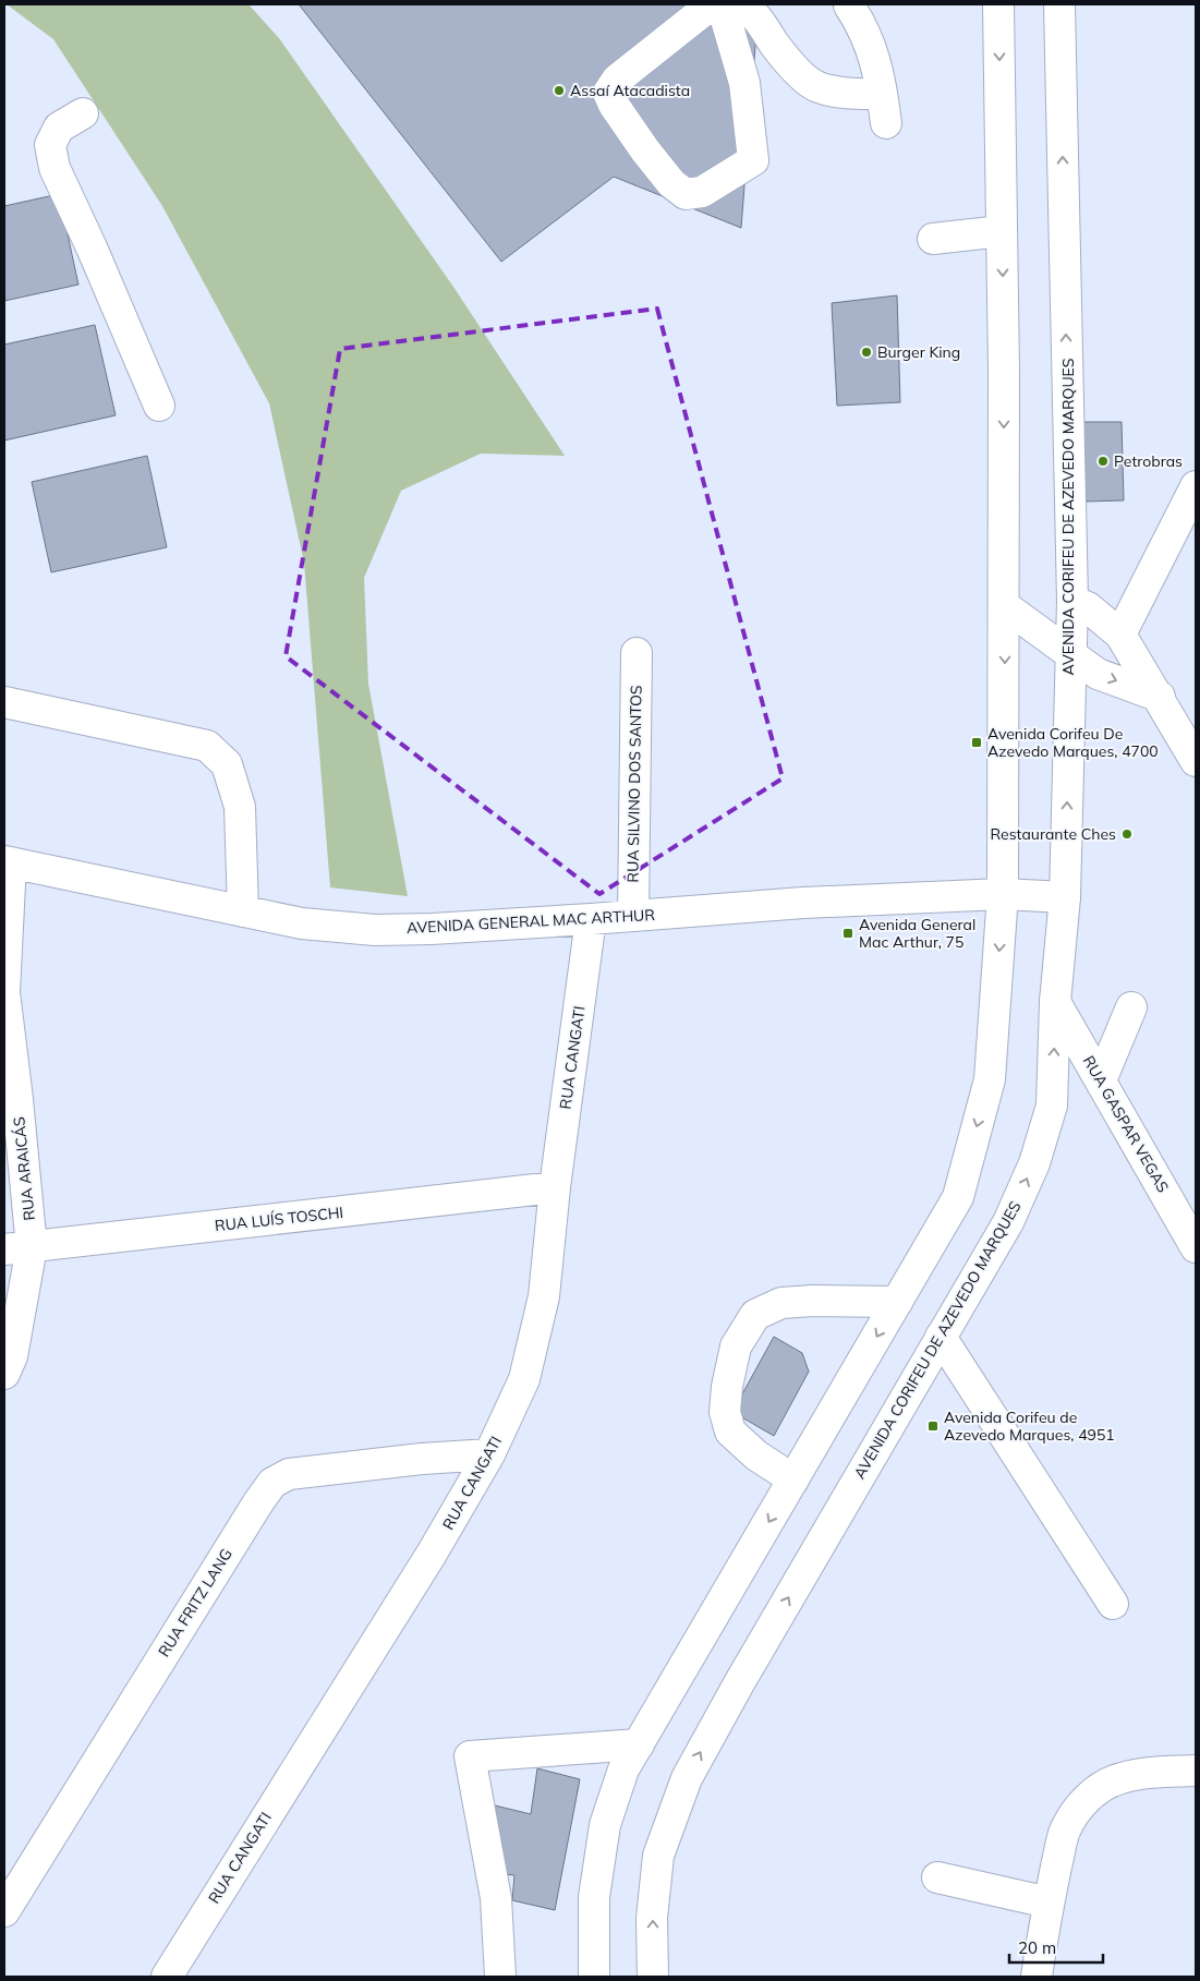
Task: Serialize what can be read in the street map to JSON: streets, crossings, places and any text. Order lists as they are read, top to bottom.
{
  "streets": {
    "street": [
      "AVENIDA CORIFEU DE AZEVEDO MARQUES",
      "RUA SILVINO DOS SANTOS",
      "AVENIDA GENERAL MAC ARTHUR",
      "RUA CANGATI",
      "RUA GASPAR VEGAS",
      "RUA ARAICÁS",
      "RUA LUÍS TOSCHI",
      "RUA FRITZ LANG"
    ]
  },
  "crossings": [
    ["AVENIDA CORIFEU DE AZEVEDO MARQUES", "AVENIDA GENERAL MAC ARTHUR"],
    ["AVENIDA CORIFEU DE AZEVEDO MARQUES", "RUA GASPAR VEGAS"],
    ["RUA SILVINO DOS SANTOS", "AVENIDA GENERAL MAC ARTHUR"],
    ["AVENIDA GENERAL MAC ARTHUR", "RUA CANGATI"],
    ["AVENIDA GENERAL MAC ARTHUR", "RUA ARAICÁS"],
    ["RUA CANGATI", "RUA LUÍS TOSCHI"],
    ["RUA CANGATI", "RUA FRITZ LANG"],
    ["RUA ARAICÁS", "RUA LUÍS TOSCHI"]
  ],
  "places": {
    "other": [
      "Assaí Atacadista",
      "Burger King",
      "Petrobras",
      "Restaurante Ches"
    ],
    "transit": ["Avenida Corifeu De Azevedo Marques, 4700", "Avenida General Mac Arthur, 75", "Avenida Corifeu de Azevedo Marques, 4951"]
  },
  "scale_bar": "20 m"
}
